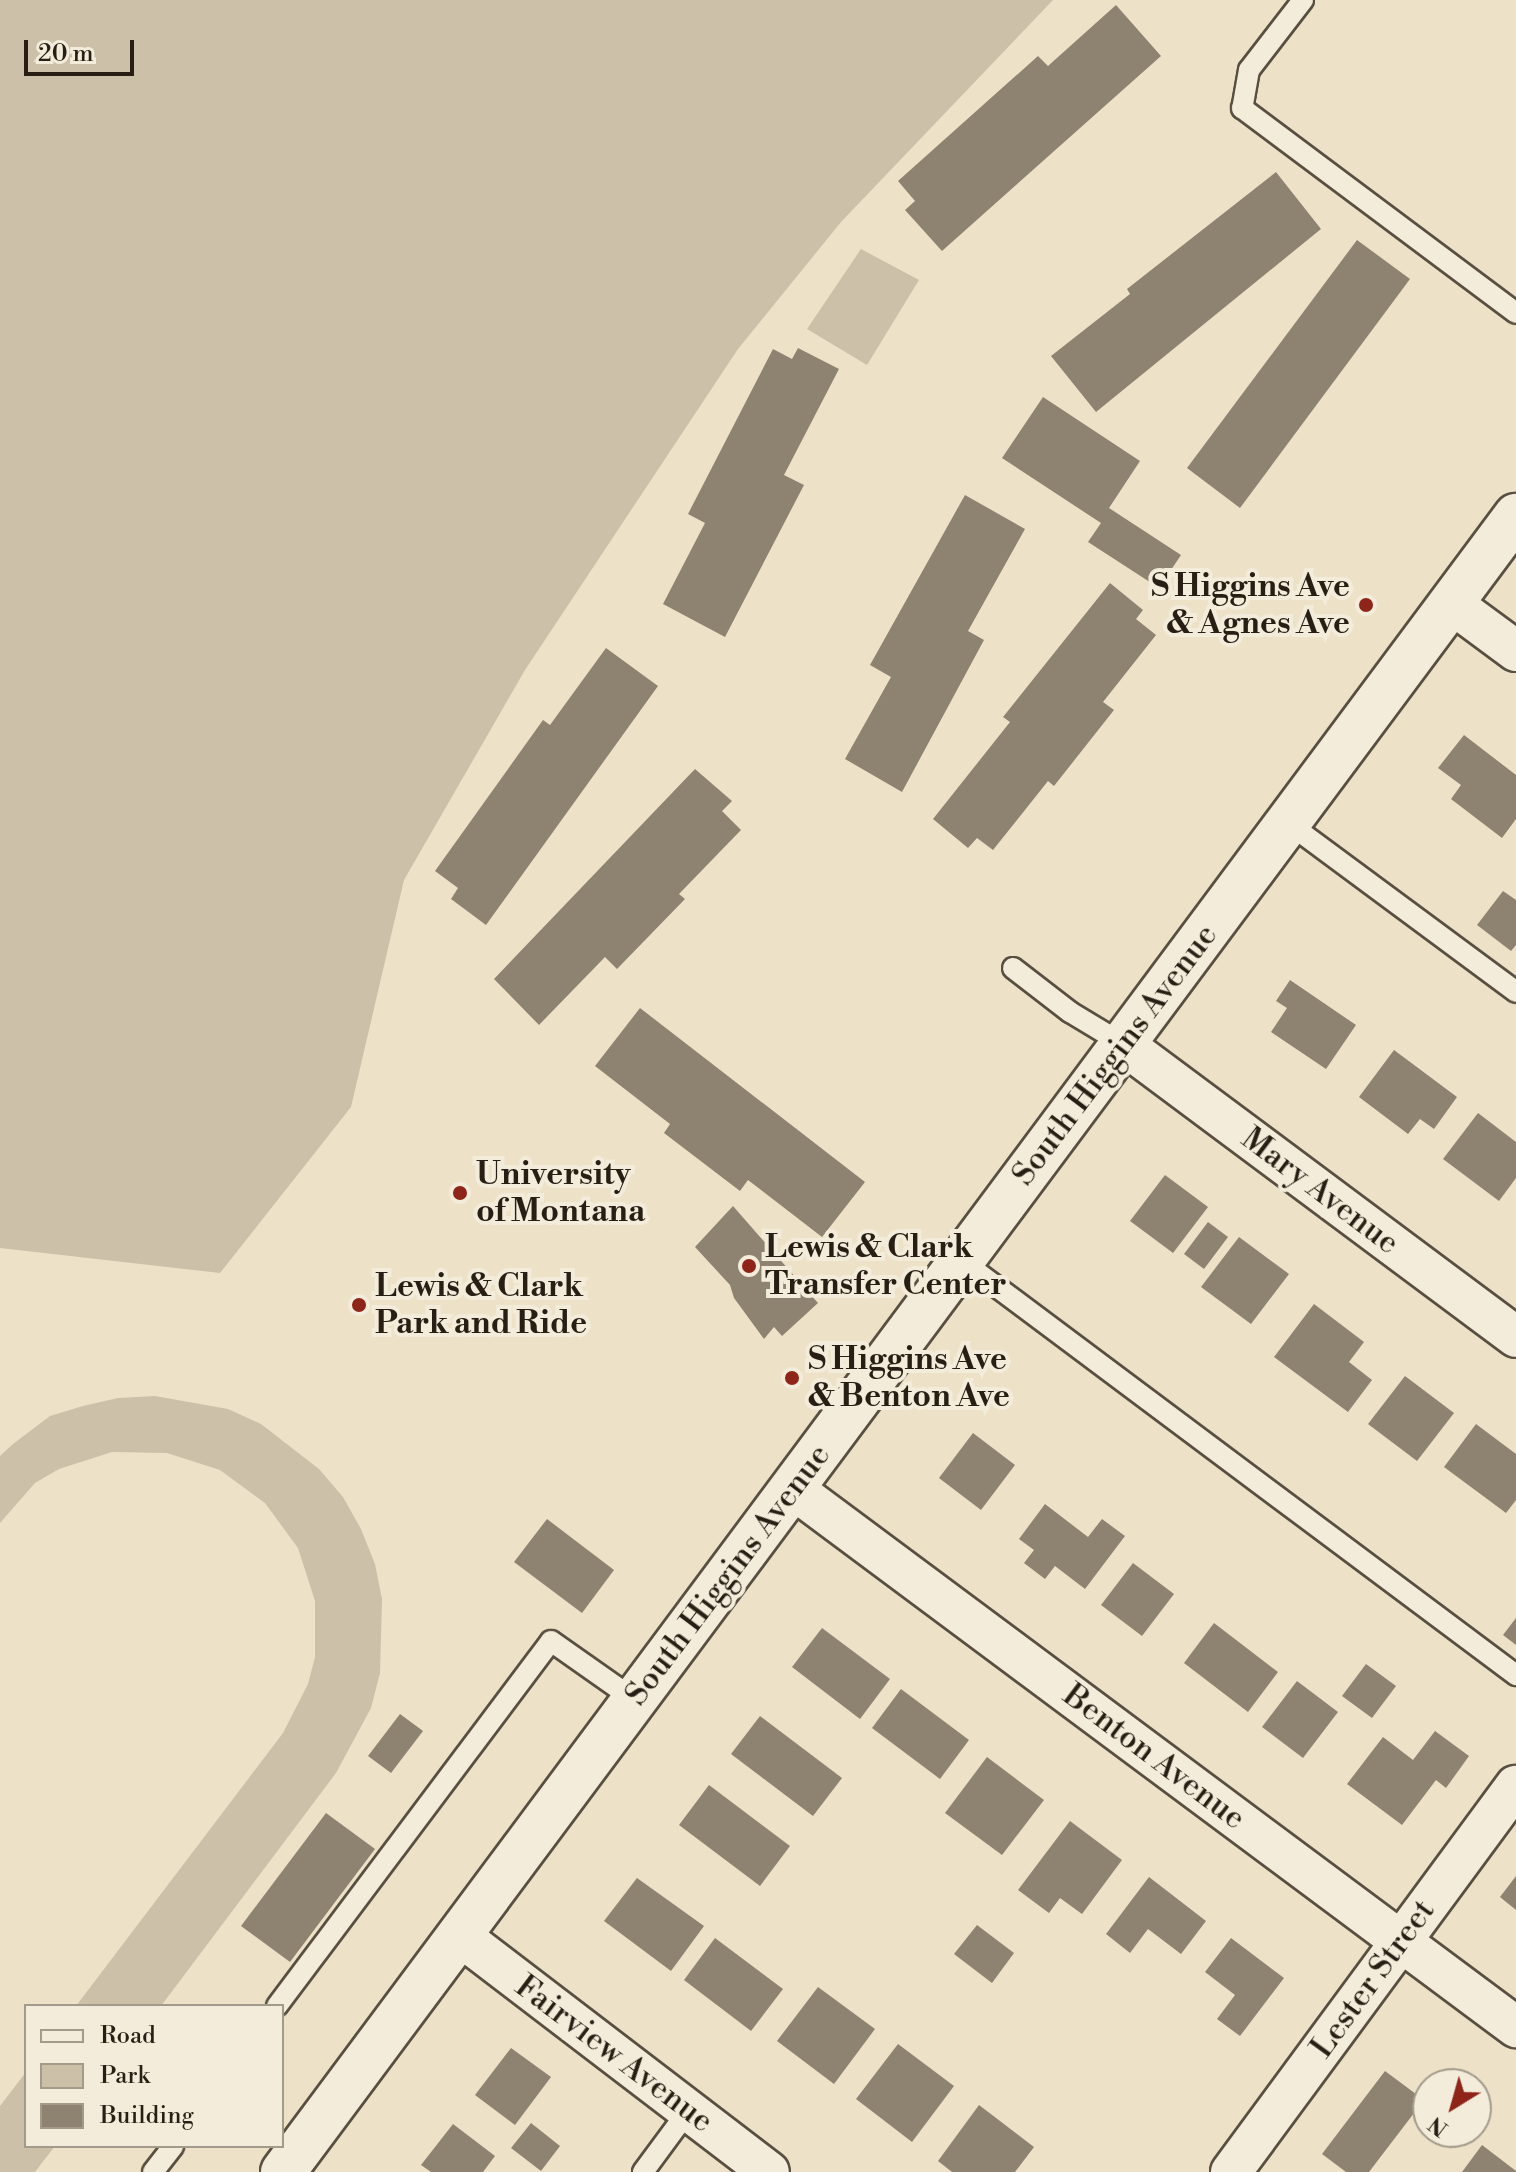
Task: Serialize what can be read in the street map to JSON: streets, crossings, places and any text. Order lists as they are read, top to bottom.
{
  "streets": {
    "main road": ["South Higgins Avenue"],
    "street": [
      "Mary Avenue",
      "Benton Avenue",
      "Lester Street",
      "Fairview Avenue"
    ]
  },
  "crossings": [
    ["South Higgins Avenue", "Mary Avenue"],
    ["South Higgins Avenue", "Benton Avenue"],
    ["South Higgins Avenue", "Fairview Avenue"],
    ["Benton Avenue", "Lester Street"]
  ],
  "places": [
    "S Higgins Ave & Agnes Ave",
    "University of Montana",
    "Lewis & Clark Transfer Center",
    "Lewis & Clark Park and Ride",
    "S Higgins Ave & Benton Ave"
  ],
  "legend": ["Road", "Park", "Building"],
  "scale_bar": "20 m",
  "north": "bottom left"
}
